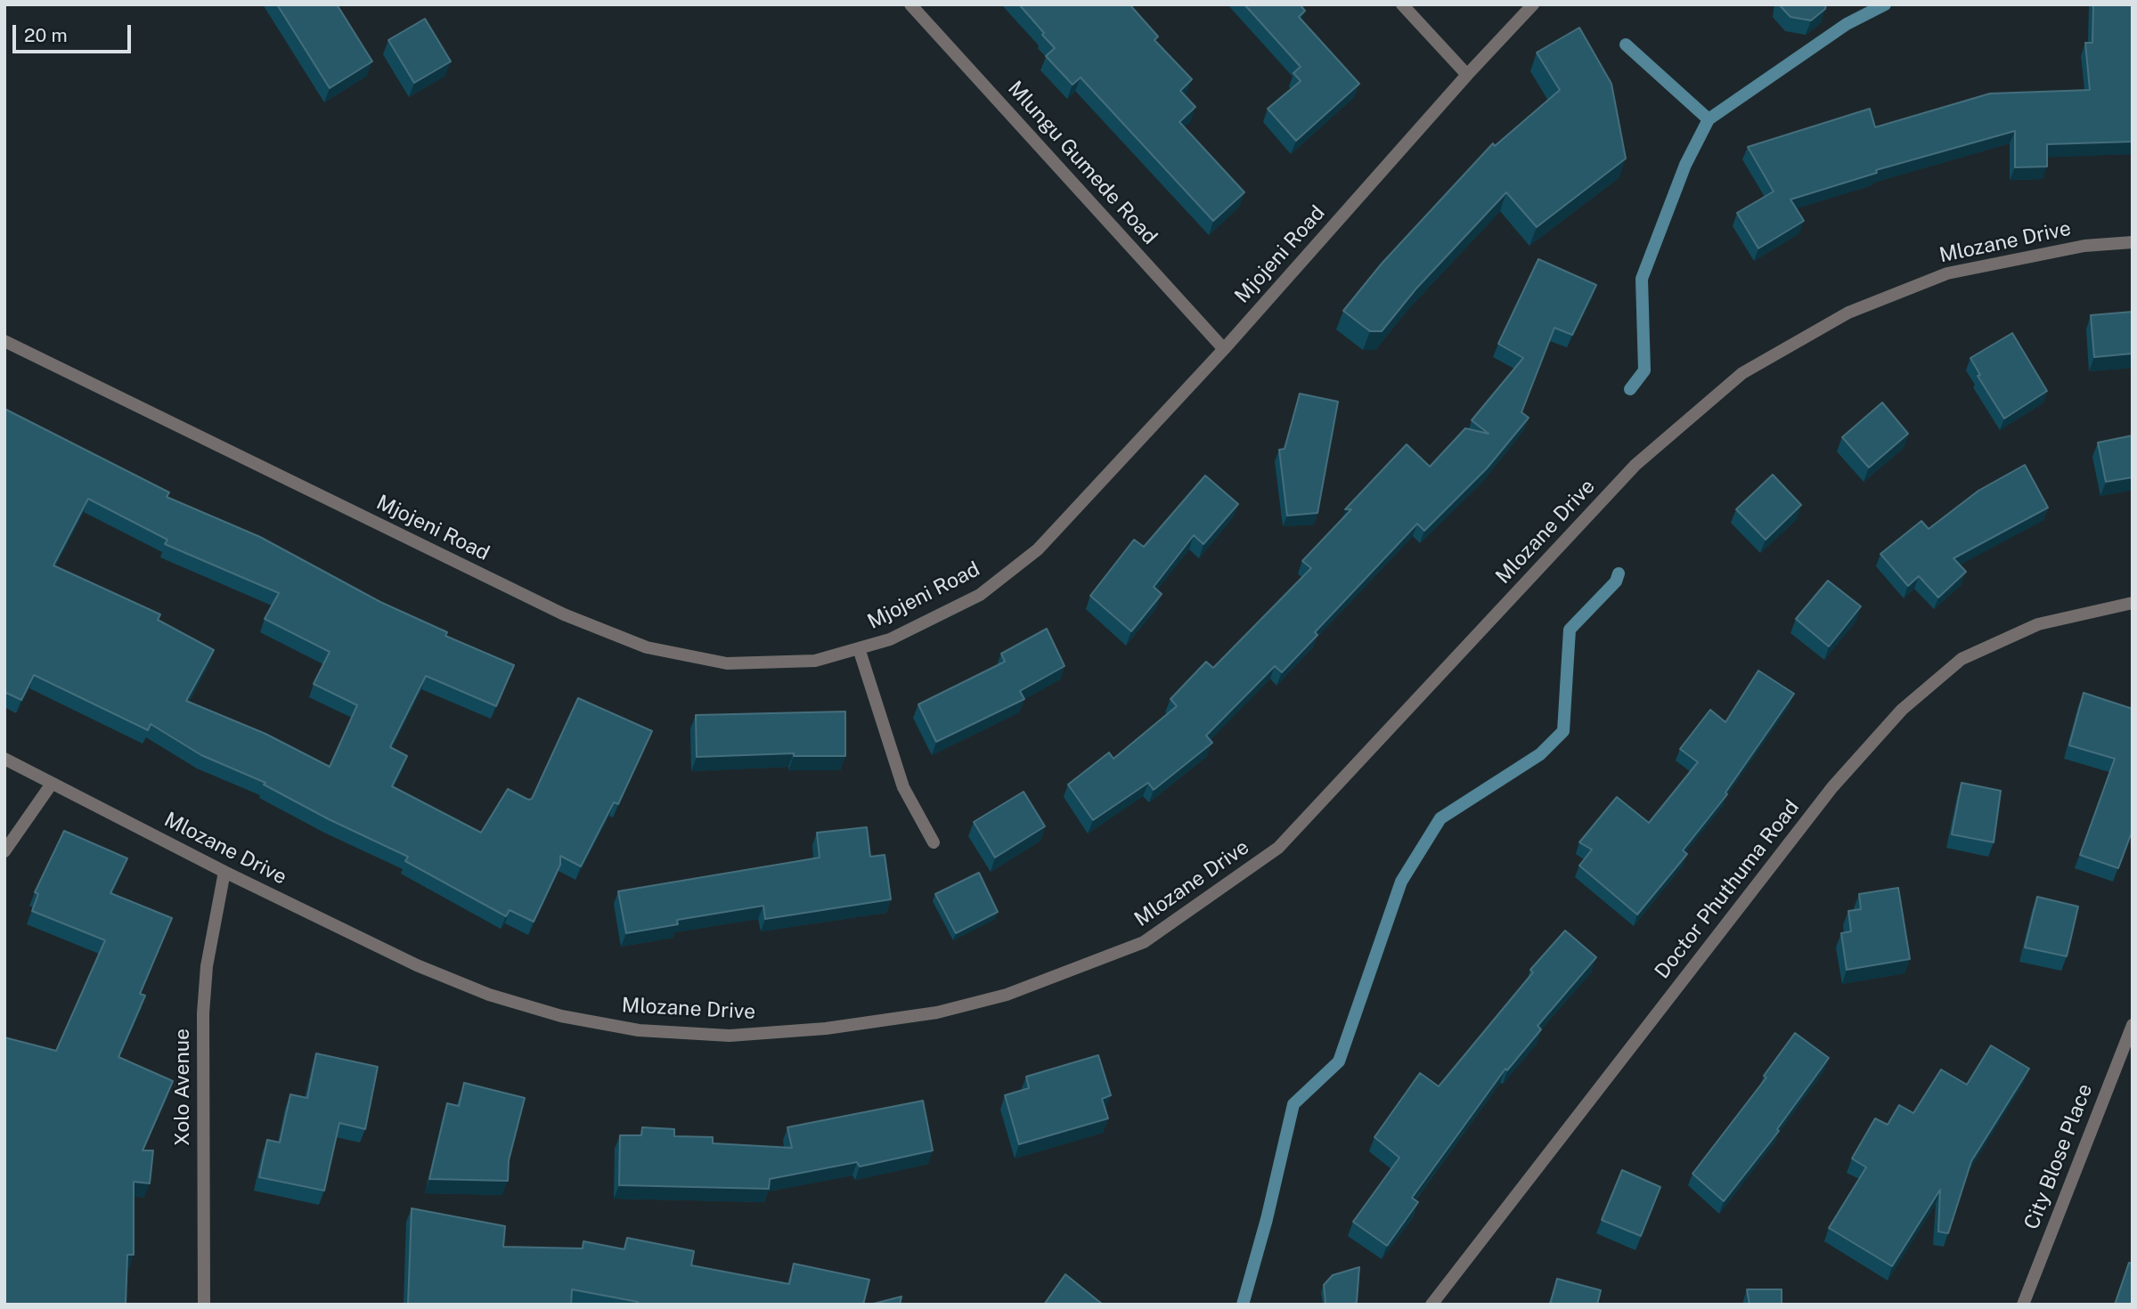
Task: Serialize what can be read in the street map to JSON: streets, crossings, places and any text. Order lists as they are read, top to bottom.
{
  "streets": {
    "street": [
      "Mlungu Gumede Road",
      "Mlozane Drive",
      "Mjojeni Road",
      "Doctor Phuthuma Road",
      "Xolo Avenue",
      "City Blose Place"
    ]
  },
  "crossings": [
    ["Mlungu Gumede Road", "Mjojeni Road"],
    ["Mlozane Drive", "Xolo Avenue"]
  ],
  "scale_bar": "20 m"
}
